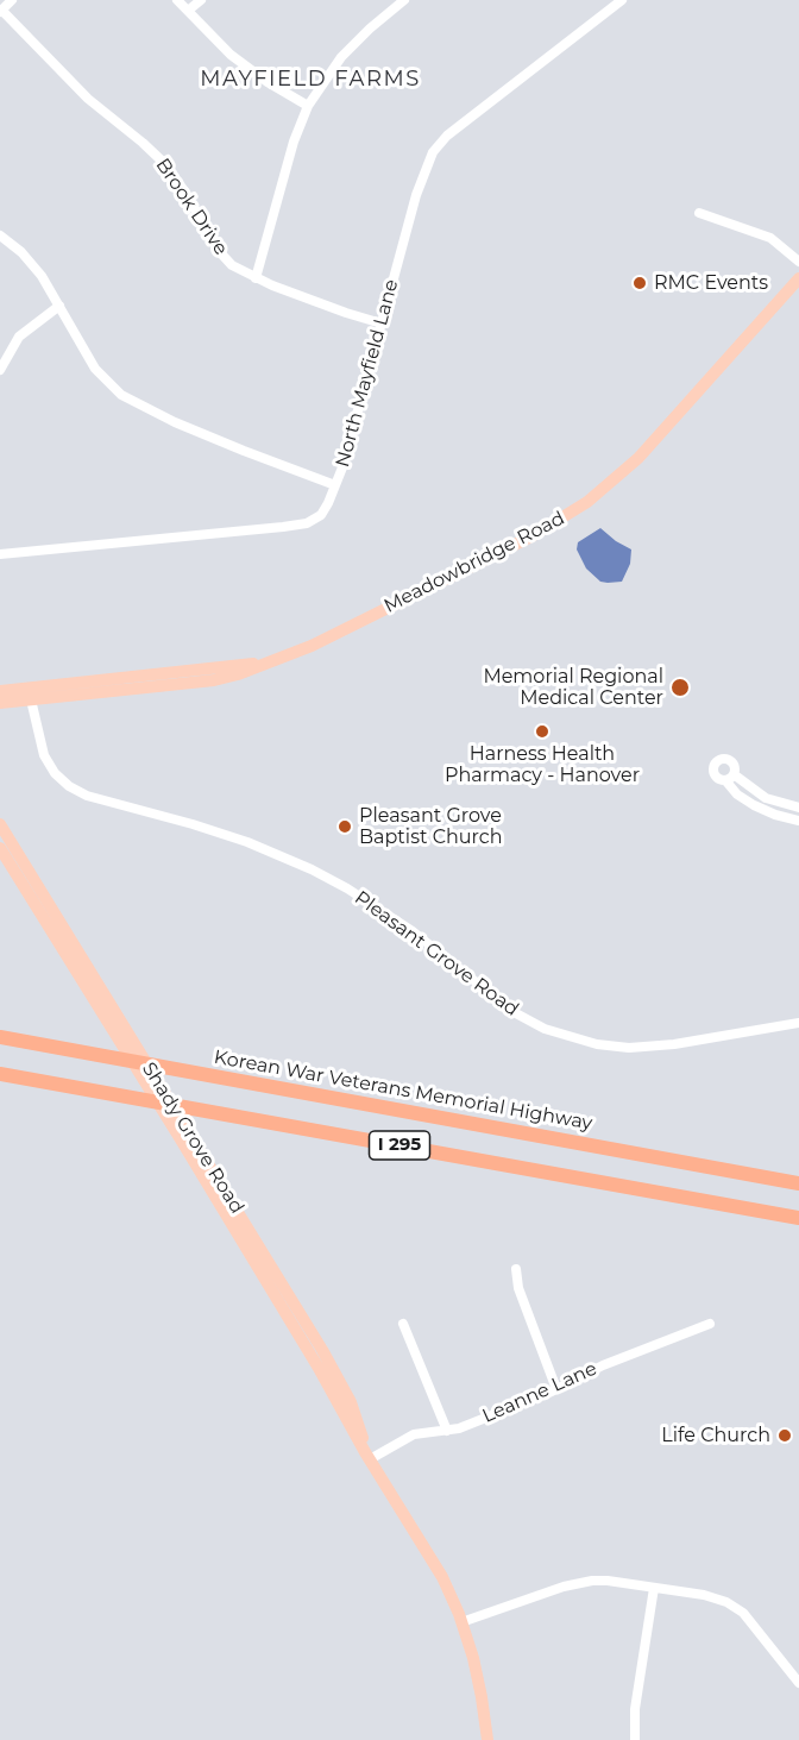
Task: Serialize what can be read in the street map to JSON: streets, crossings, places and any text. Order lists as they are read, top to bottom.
{
  "streets": {
    "highway": ["Korean War Veterans Memorial Highway", "I 295"],
    "main road": ["Meadowbridge Road", "Shady Grove Road"],
    "street": [
      "Brook Drive",
      "North Mayfield Lane",
      "Pleasant Grove Road",
      "Leanne Lane"
    ]
  },
  "crossings": [
    ["Brook Drive", "North Mayfield Lane"],
    ["Meadowbridge Road", "Pleasant Grove Road"],
    ["Shady Grove Road", "Leanne Lane"]
  ],
  "districts": ["MAYFIELD FARMS"],
  "places": [
    "RMC Events",
    "Memorial Regional Medical Center",
    "Harness Health Pharmacy - Hanover",
    "Pleasant Grove Baptist Church",
    "Life Church"
  ]
}
